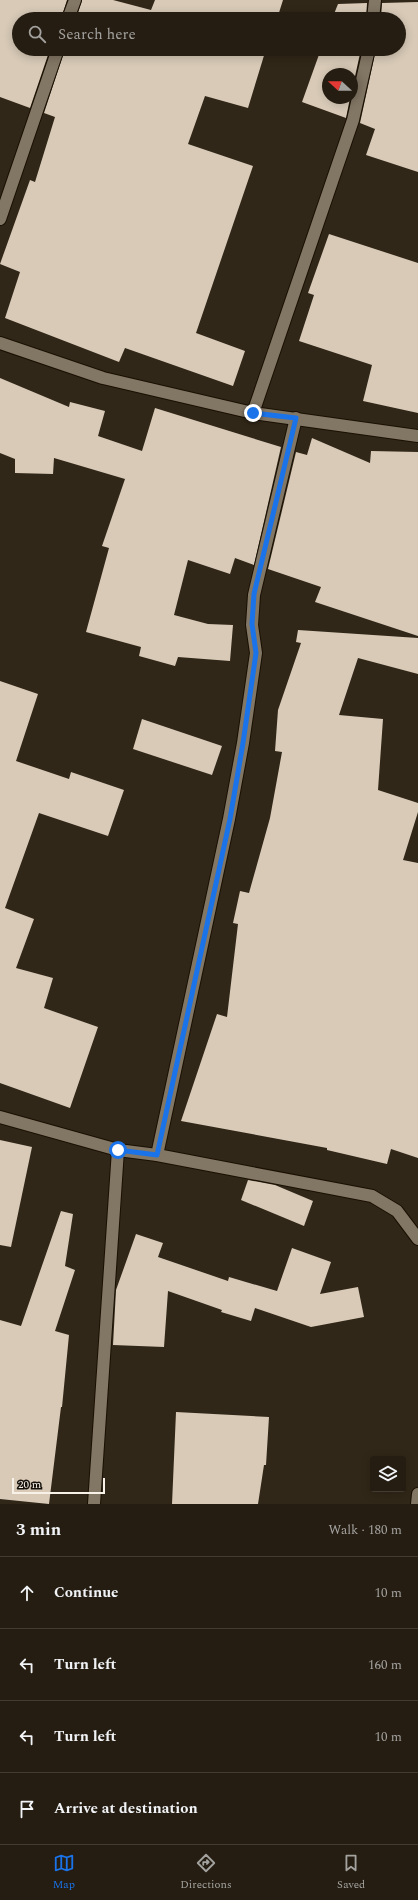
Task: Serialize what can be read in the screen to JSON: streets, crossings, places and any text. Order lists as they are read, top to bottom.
{
  "scale_bar": "20 m",
  "north": "left",
  "page": {
    "search": "Search here",
    "scale": "20 m",
    "heading": ["3 min", "Walk · 180 m"],
    "list": [
      ["Continue", "10 m"],
      ["Turn left", "160 m"],
      ["Turn left", "10 m"],
      "Arrive at destination"
    ],
    "nav": ["Map", "Directions", "Saved"]
  }
}
